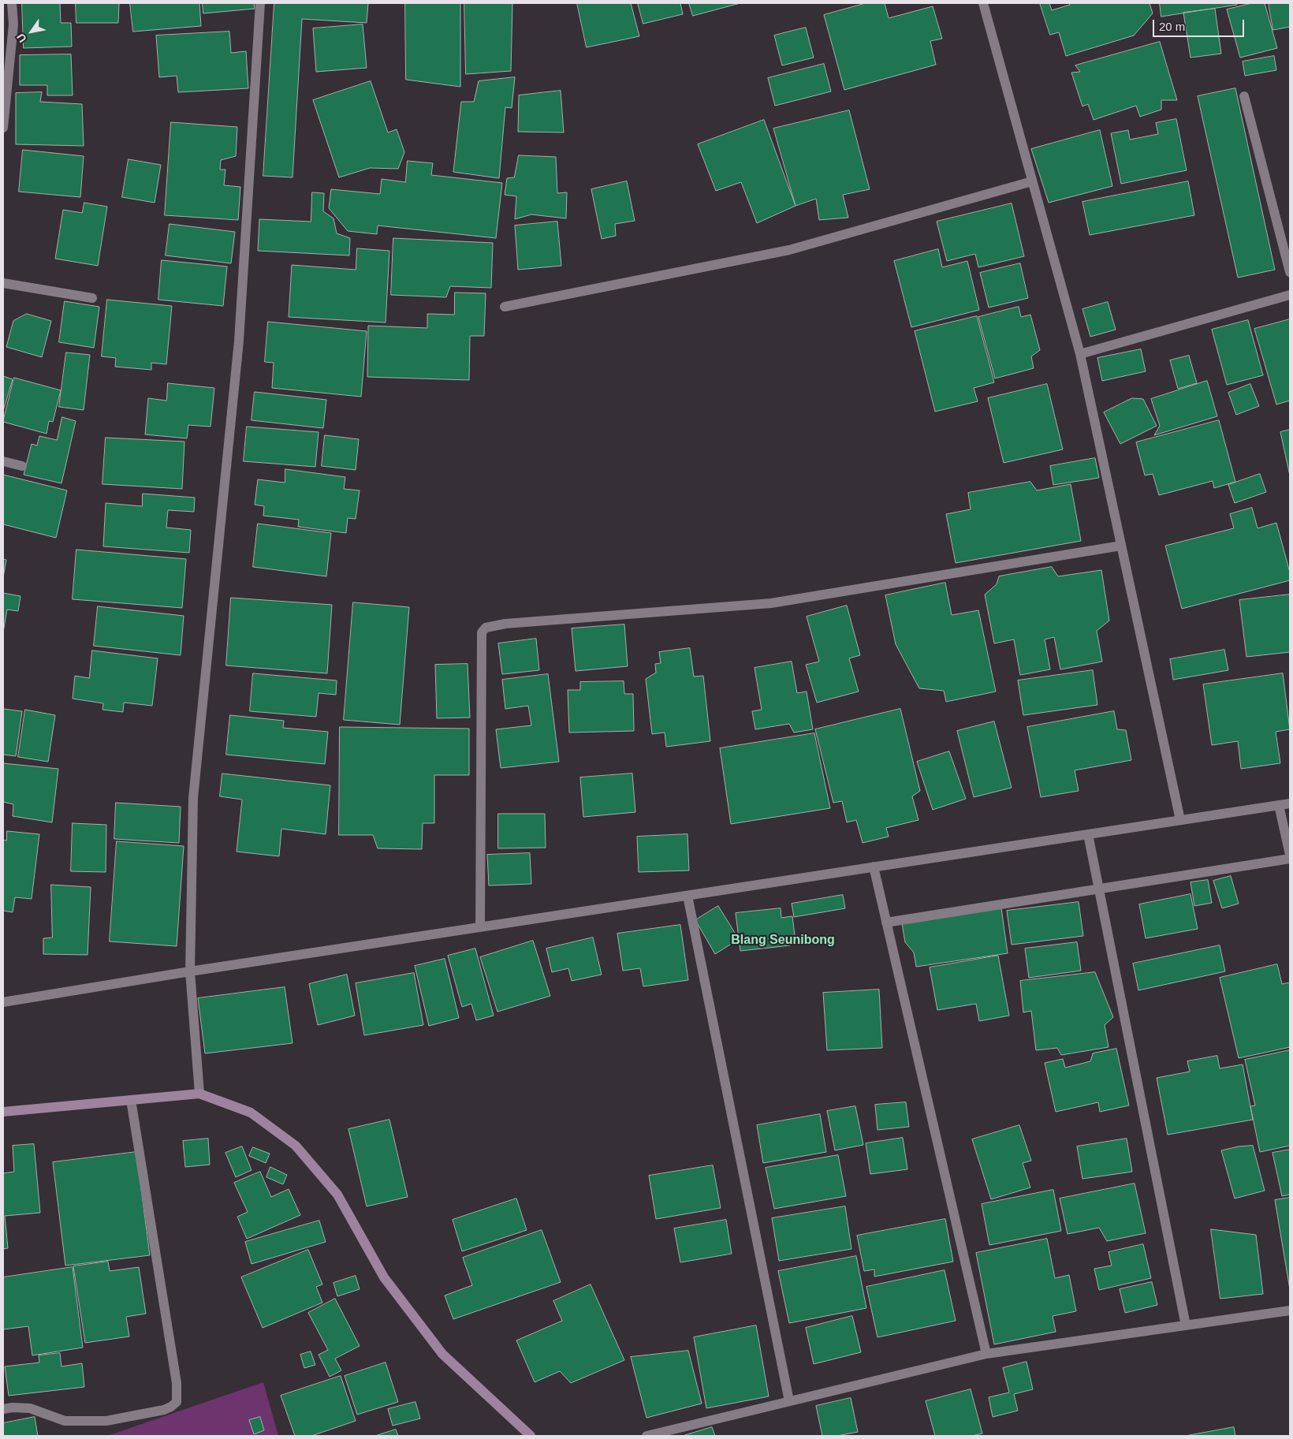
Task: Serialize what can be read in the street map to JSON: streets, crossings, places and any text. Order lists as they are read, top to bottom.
{
  "districts": ["Blang Seunibong"],
  "scale_bar": "20 m",
  "north": "bottom left"
}
